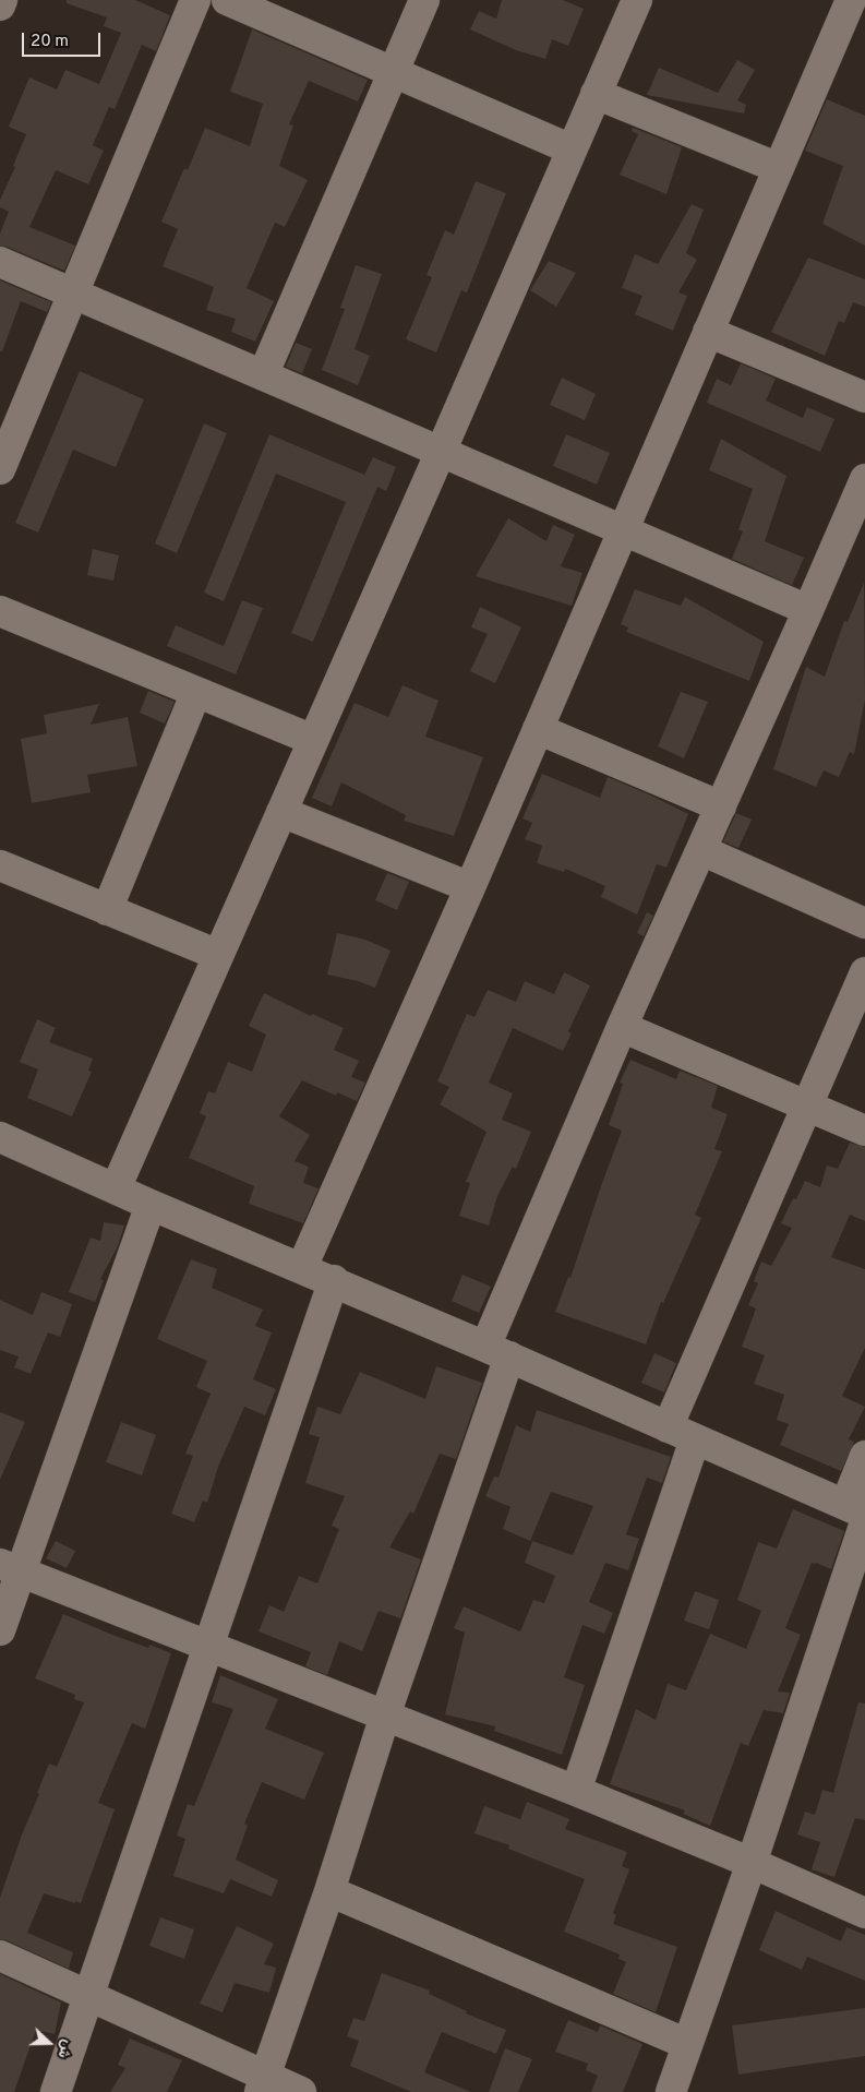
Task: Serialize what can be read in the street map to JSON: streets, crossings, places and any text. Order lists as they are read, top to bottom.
{
  "scale_bar": "20 m",
  "north": "right"
}
